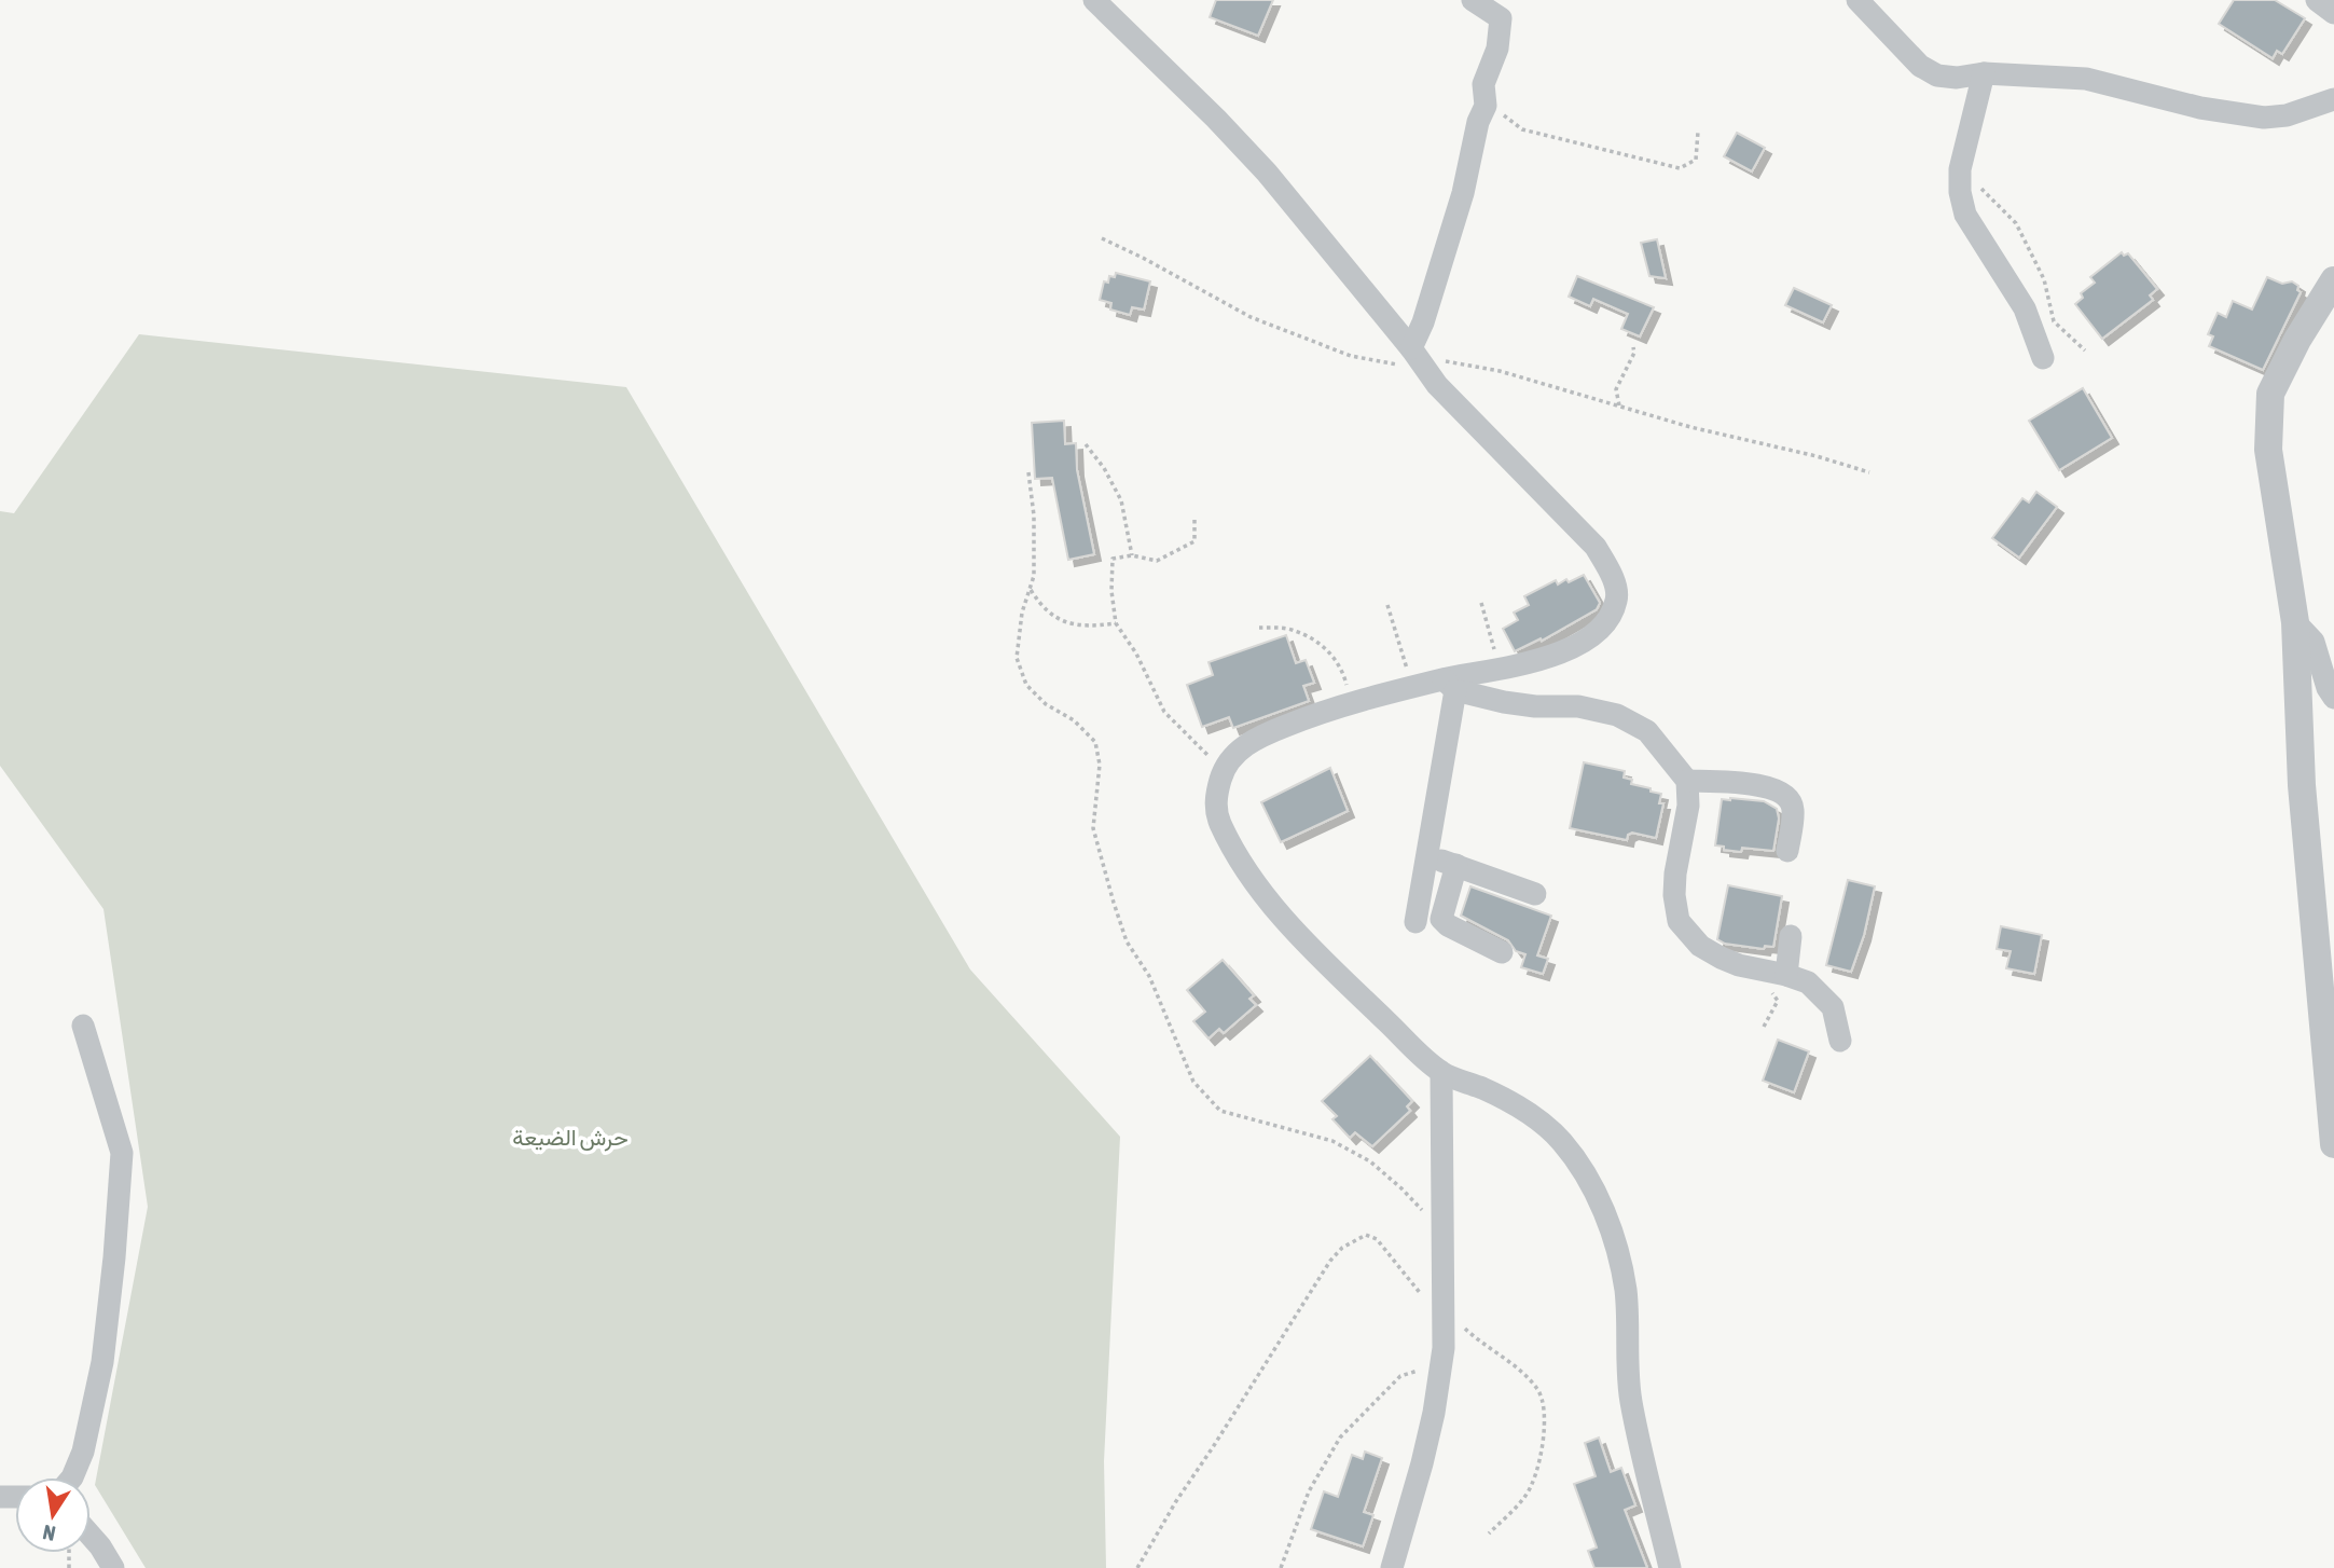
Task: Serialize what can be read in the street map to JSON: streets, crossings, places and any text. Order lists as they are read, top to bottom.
{
  "parks": ["حرش الضيعة"],
  "north": "bottom"
}
